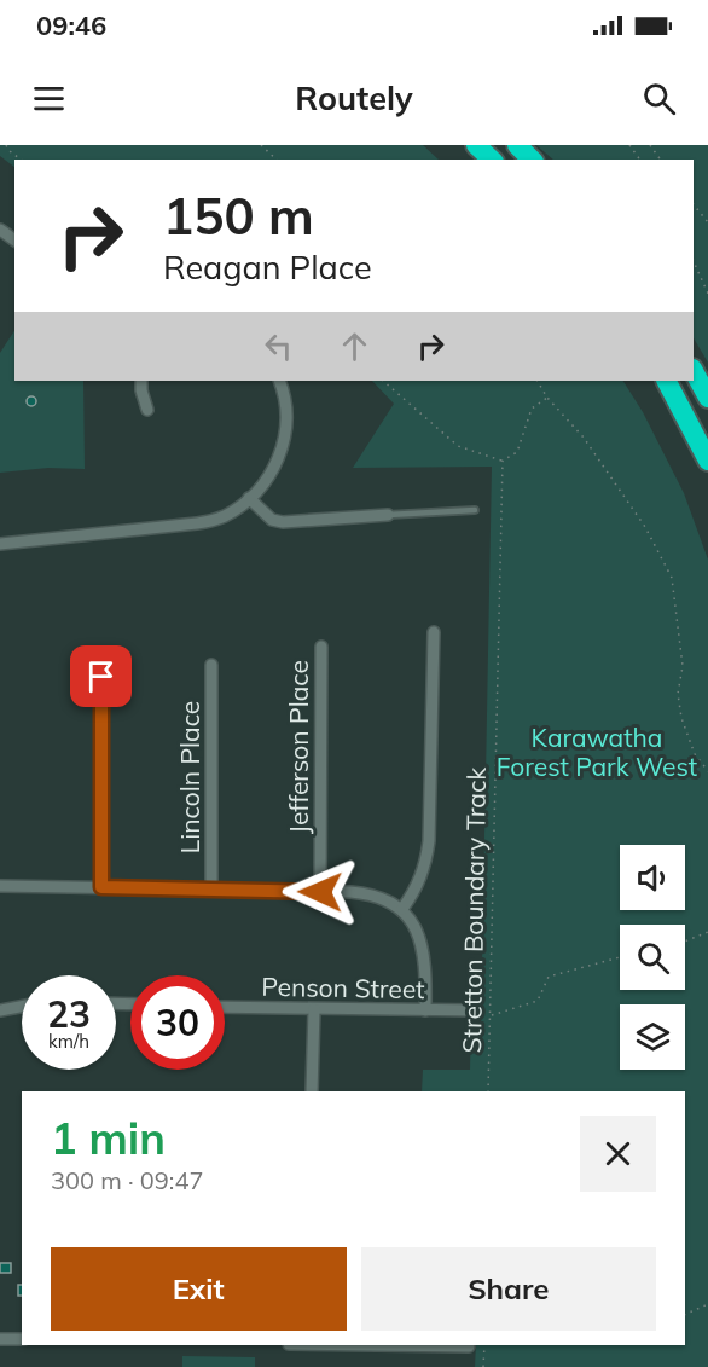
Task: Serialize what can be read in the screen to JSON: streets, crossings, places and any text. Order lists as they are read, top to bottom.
{
  "streets": {
    "street": ["Jefferson Place", "Lincoln Place", "Penson Street"],
    "path": ["Stretton Boundary Track"]
  },
  "parks": ["Karawatha Forest Park West"],
  "page": {
    "status": "09:46",
    "header": "Routely",
    "turn": ["150 m", "Reagan Place"],
    "speed": "23 km/h",
    "limit": "30",
    "heading": ["1 min", "300 m · 09:47"],
    "buttons": ["Exit", "Share"]
  }
}
